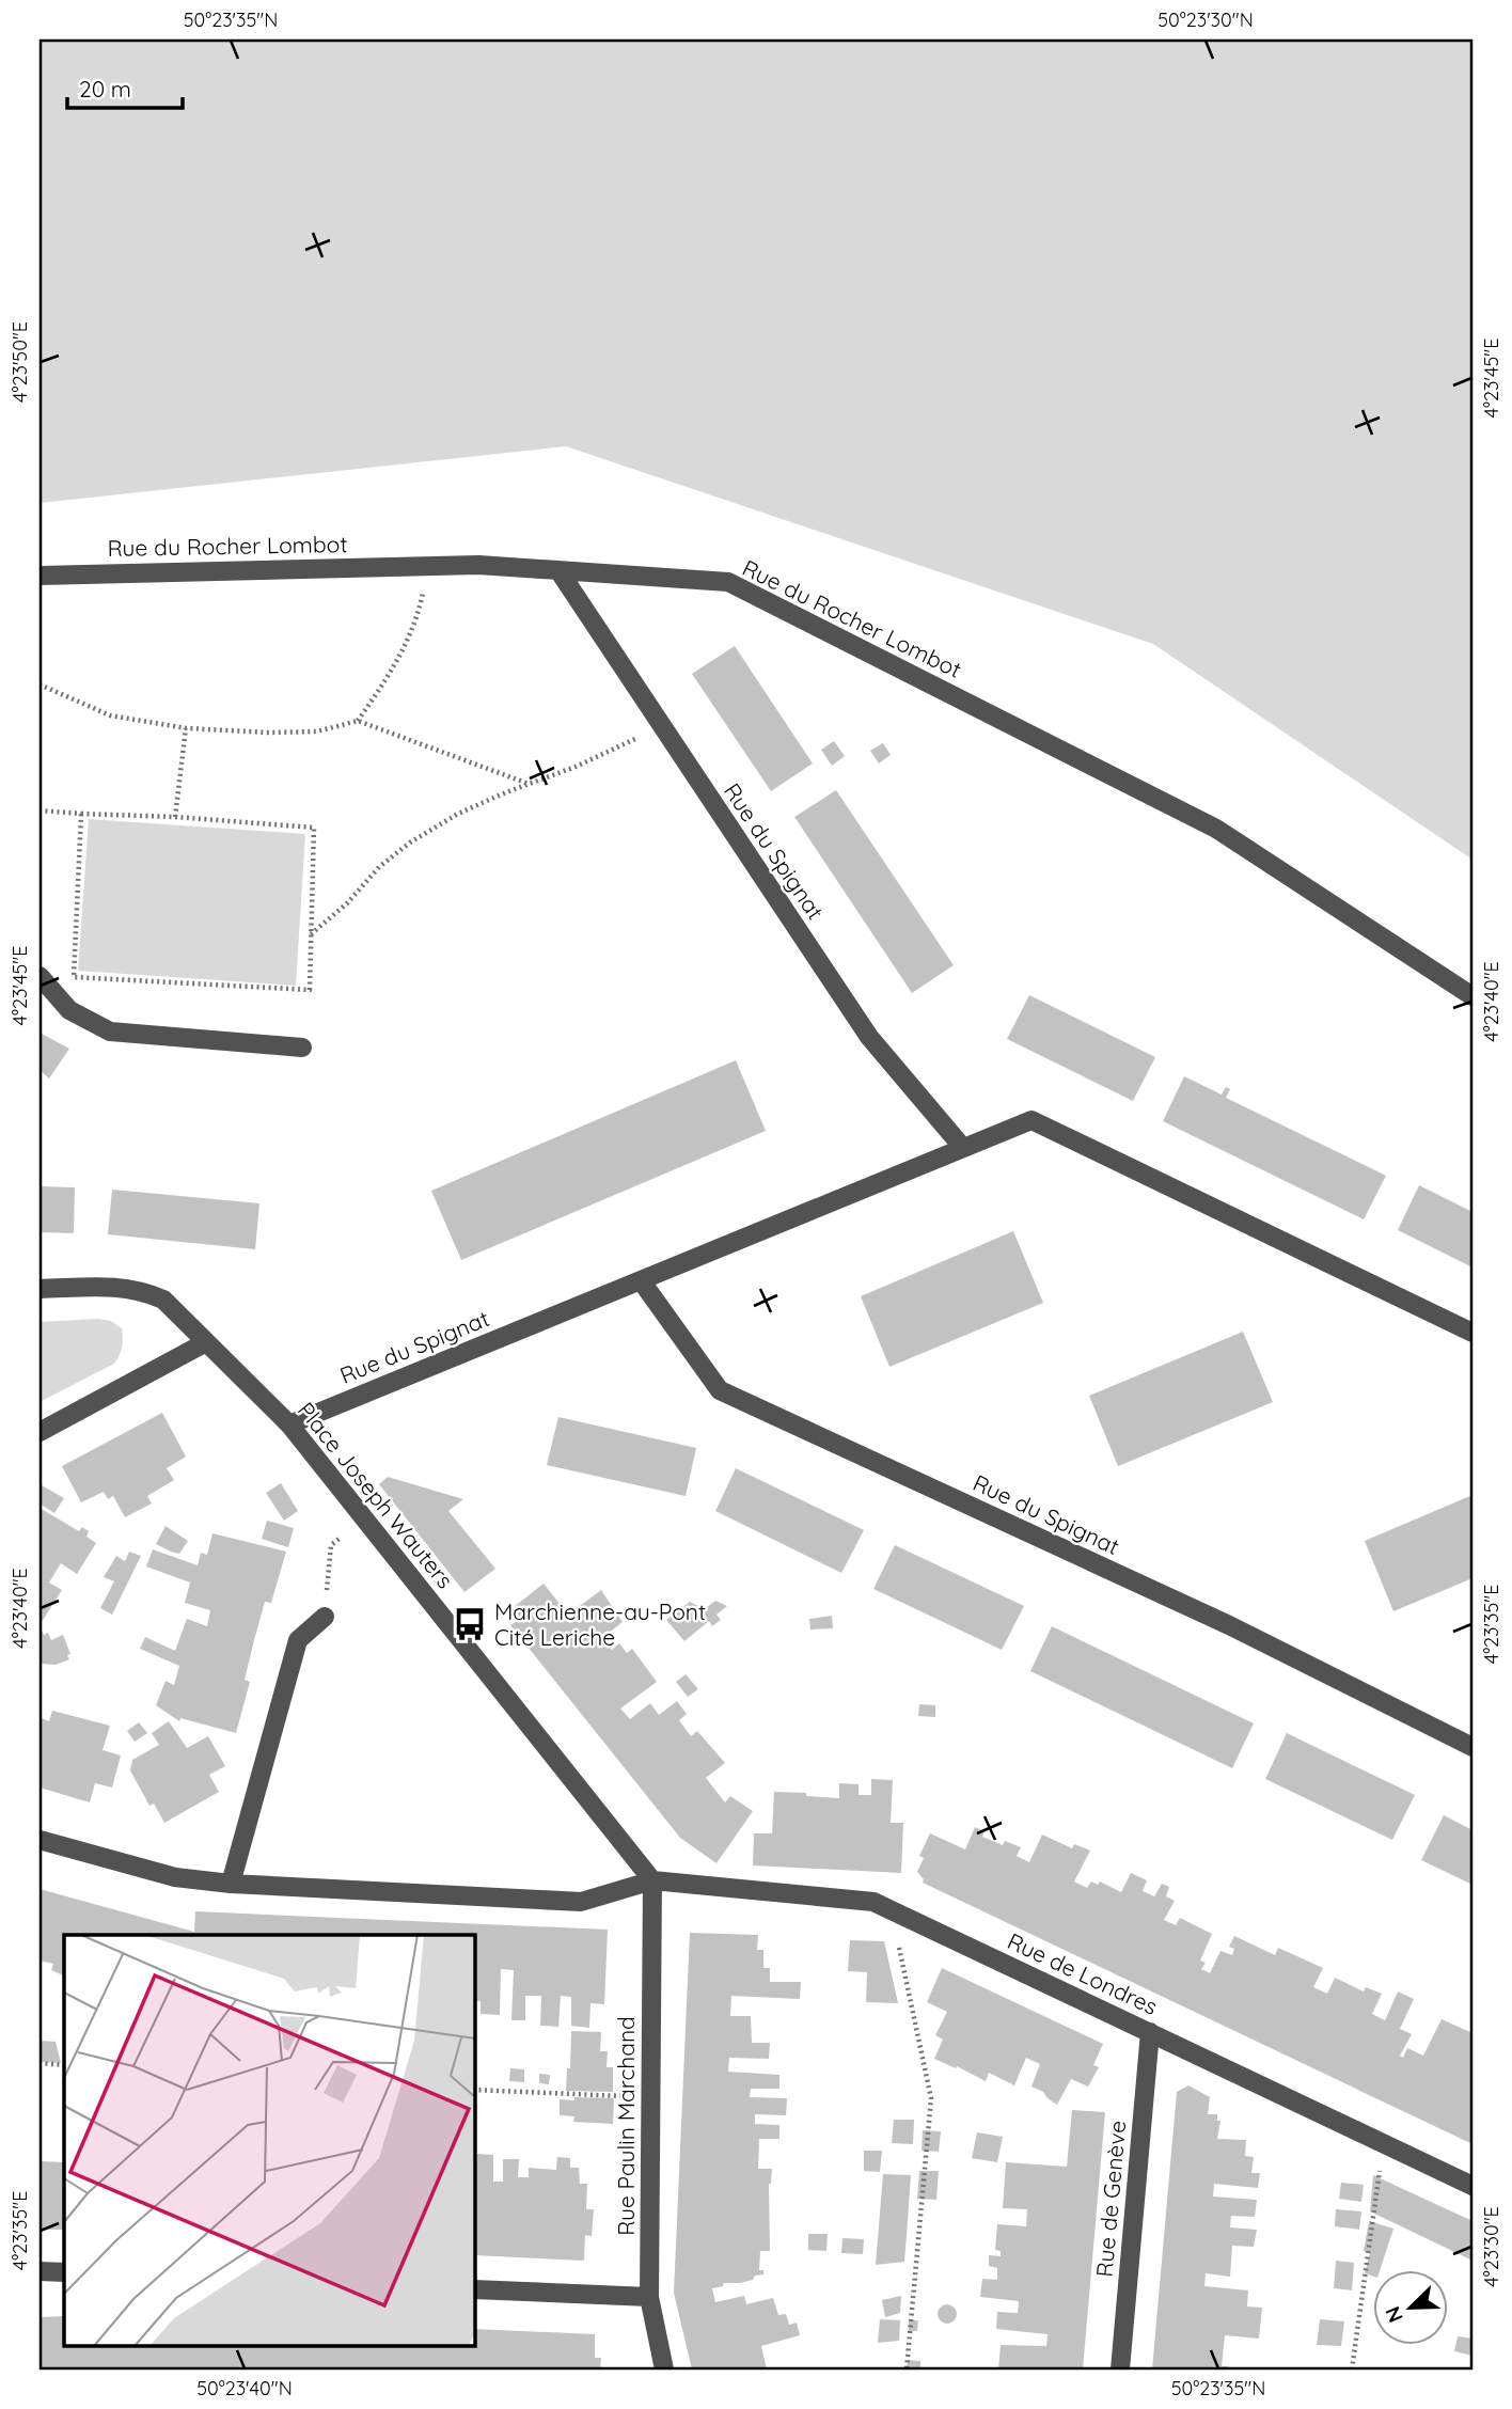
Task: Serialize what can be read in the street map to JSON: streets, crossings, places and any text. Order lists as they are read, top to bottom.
{
  "streets": {
    "street": [
      "Rue du Rocher Lombot",
      "Rue du Spignat",
      "Place Joseph Wauters",
      "Rue de Londres",
      "Rue Paulin Marchand",
      "Rue de Genève"
    ]
  },
  "crossings": [
    ["Rue du Rocher Lombot", "Rue du Spignat"],
    ["Rue du Spignat", "Place Joseph Wauters"],
    ["Place Joseph Wauters", "Rue de Londres"],
    ["Place Joseph Wauters", "Rue Paulin Marchand"],
    ["Rue de Londres", "Rue Paulin Marchand"],
    ["Rue de Londres", "Rue de Genève"]
  ],
  "places": {
    "bus stop": ["Marchienne-au-Pont Cité Leriche"]
  },
  "scale_bar": "20 m",
  "north": "bottom left",
  "coordinates": [
    "50°23'35\"N",
    "50°23'30\"N",
    "4°23'50\"E",
    "4°23'45\"E",
    "4°23'40\"E",
    "4°23'35\"E",
    "4°23'30\"E",
    "50°23'40\"N"
  ]
}
